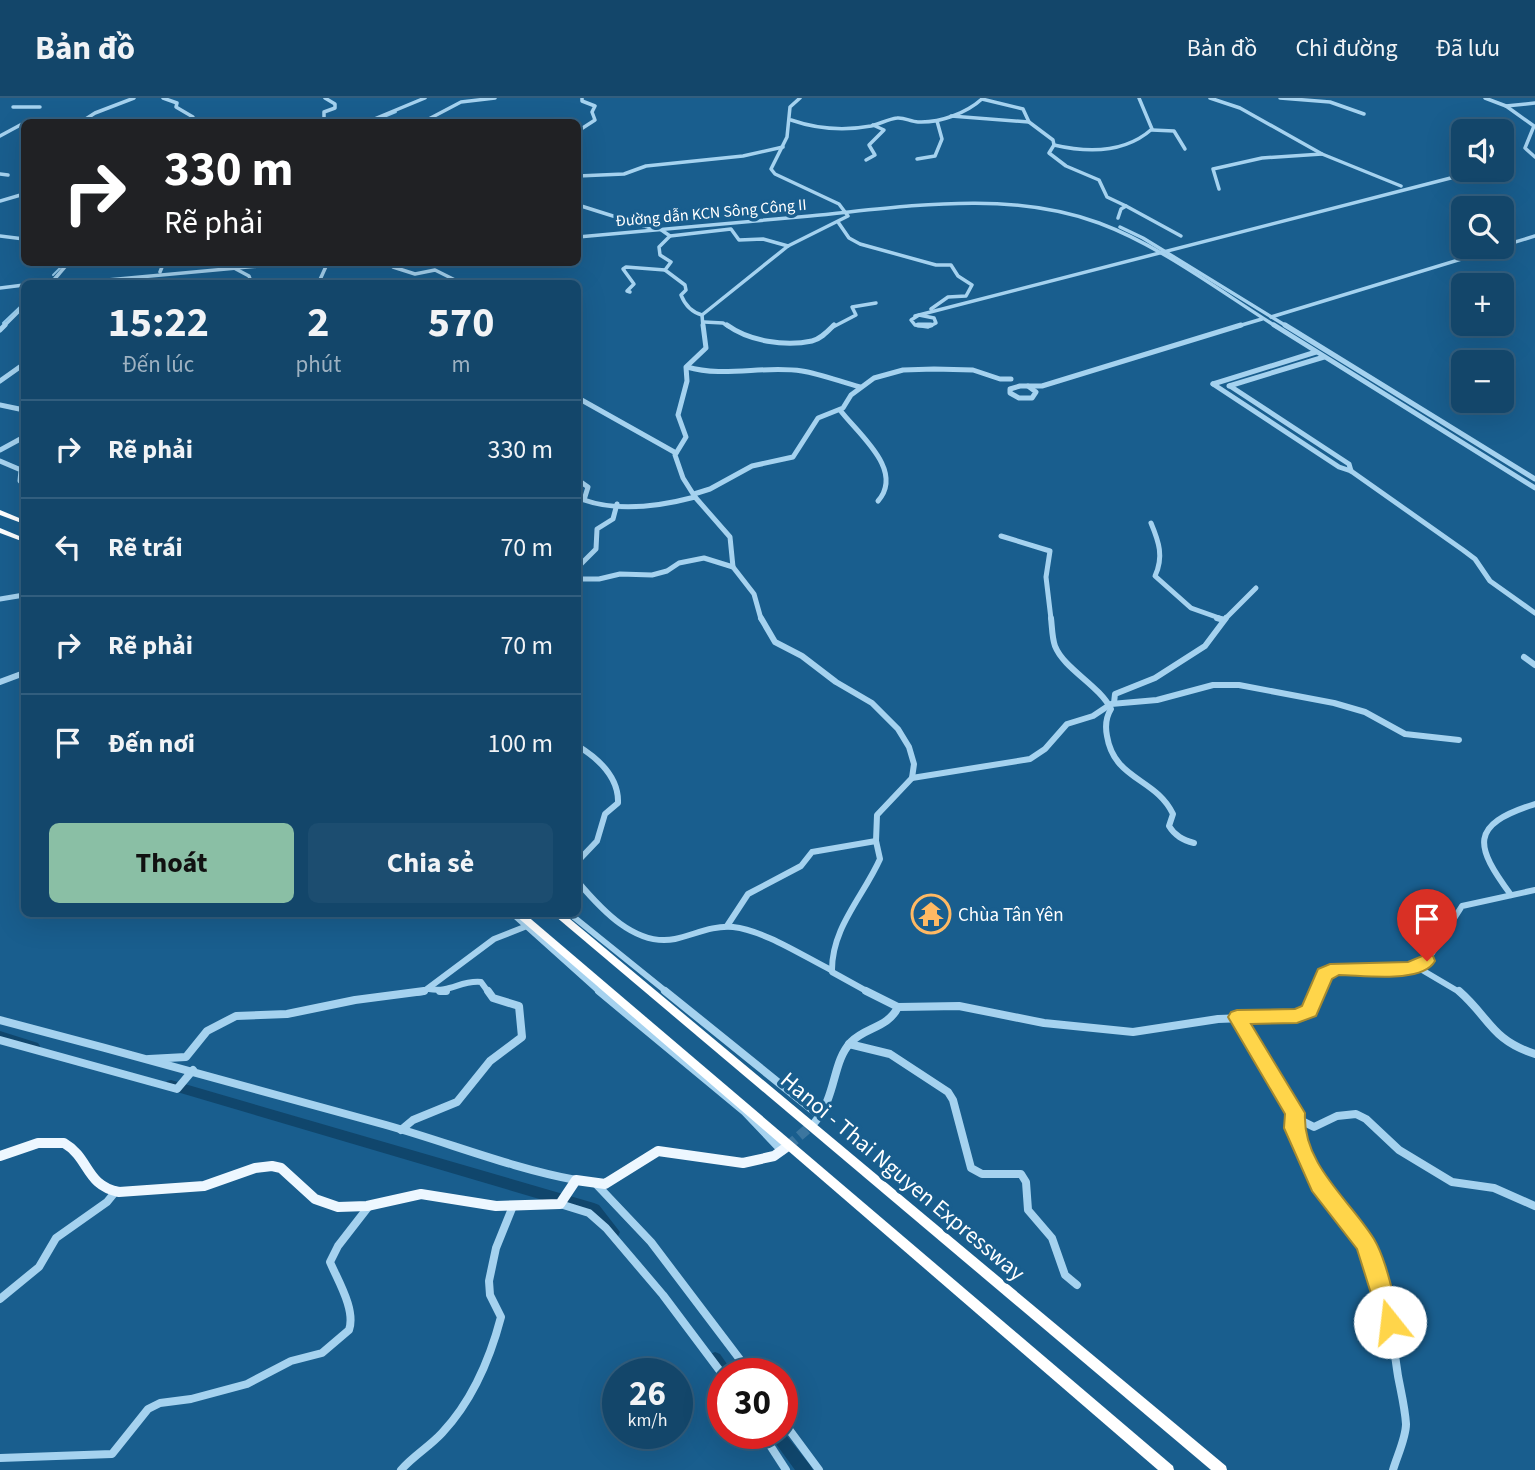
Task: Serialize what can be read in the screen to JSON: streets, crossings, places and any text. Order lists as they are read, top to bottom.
{
  "streets": {
    "highway": ["Hanoi - Thai Nguyen Expressway"],
    "street": ["Đường dẫn KCN Sông Công II"]
  },
  "places": {
    "temple": ["Chùa Tân Yên"]
  },
  "page": {
    "header": "Bản đồ",
    "nav": ["Bản đồ", "Chỉ đường", "Đã lưu"],
    "map_buttons": ["+", "−"],
    "turn": ["330 m", "Rẽ phải"],
    "eta": [
      "15:22",
      "Đến lúc",
      "2",
      "phút",
      "570",
      "m"
    ],
    "list": [
      {
        "name": "Rẽ phải",
        "value": "330 m"
      },
      {
        "name": "Rẽ trái",
        "value": "70 m"
      },
      {
        "name": "Rẽ phải",
        "value": "70 m"
      },
      {
        "name": "Đến nơi",
        "value": "100 m"
      }
    ],
    "buttons": ["Thoát", "Chia sẻ"],
    "speed": "26 km/h",
    "limit": "30"
  }
}
